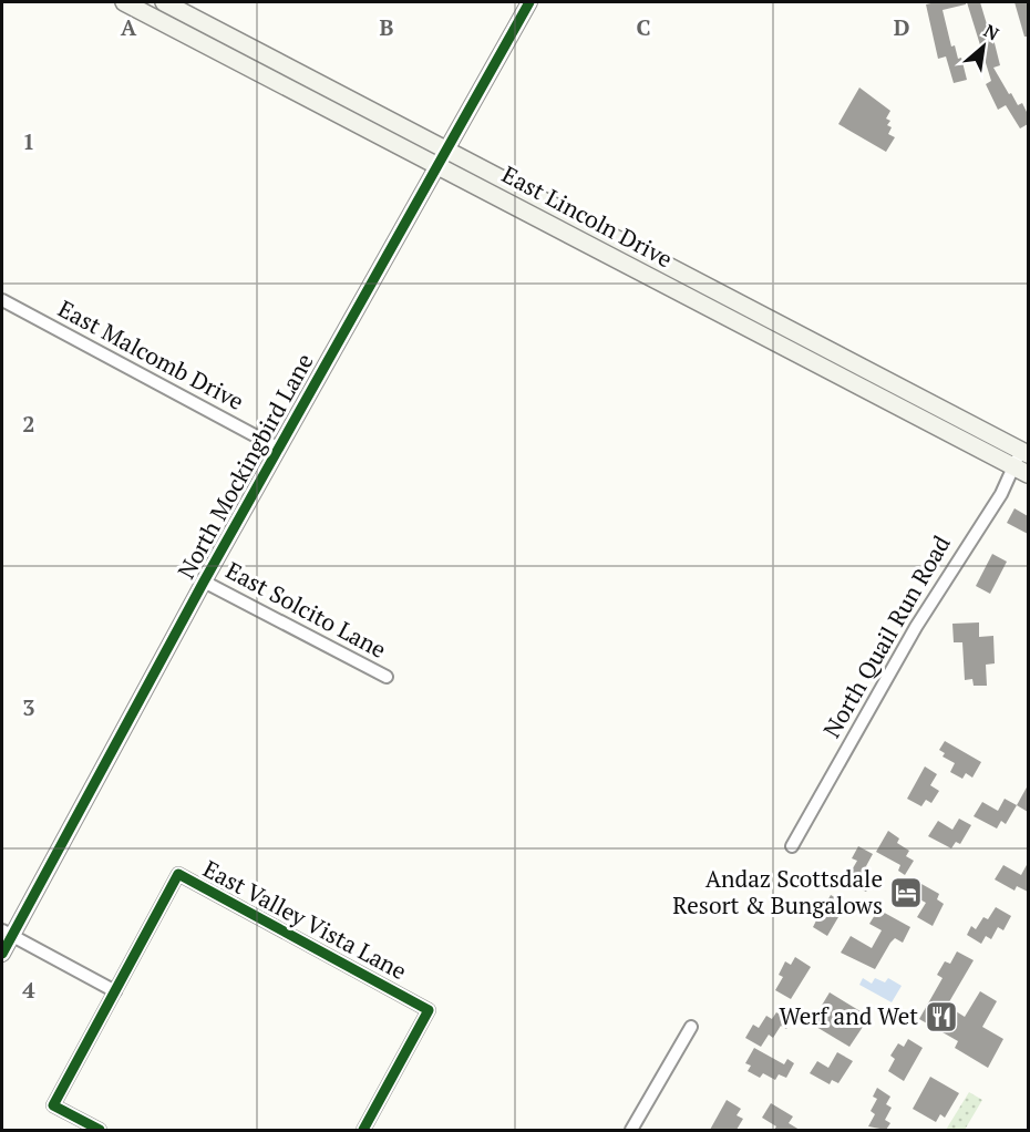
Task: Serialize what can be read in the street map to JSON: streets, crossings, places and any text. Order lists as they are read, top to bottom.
{
  "streets": {
    "main road": ["East Lincoln Drive"],
    "street": [
      "East Malcomb Drive",
      "North Mockingbird Lane",
      "East Solcito Lane",
      "North Quail Run Road",
      "East Valley Vista Lane"
    ]
  },
  "crossings": [
    ["East Lincoln Drive", "North Mockingbird Lane"],
    ["East Lincoln Drive", "North Quail Run Road"],
    ["East Malcomb Drive", "North Mockingbird Lane"],
    ["North Mockingbird Lane", "East Solcito Lane"]
  ],
  "places": {
    "hotel": ["Andaz Scottsdale Resort & Bungalows"],
    "restaurant": ["Werf and Wet"]
  },
  "north": "top right",
  "grid": {
    "columns": [
      "A",
      "B",
      "C",
      "D"
    ],
    "rows": [
      "1",
      "2",
      "3",
      "4"
    ]
  }
}
